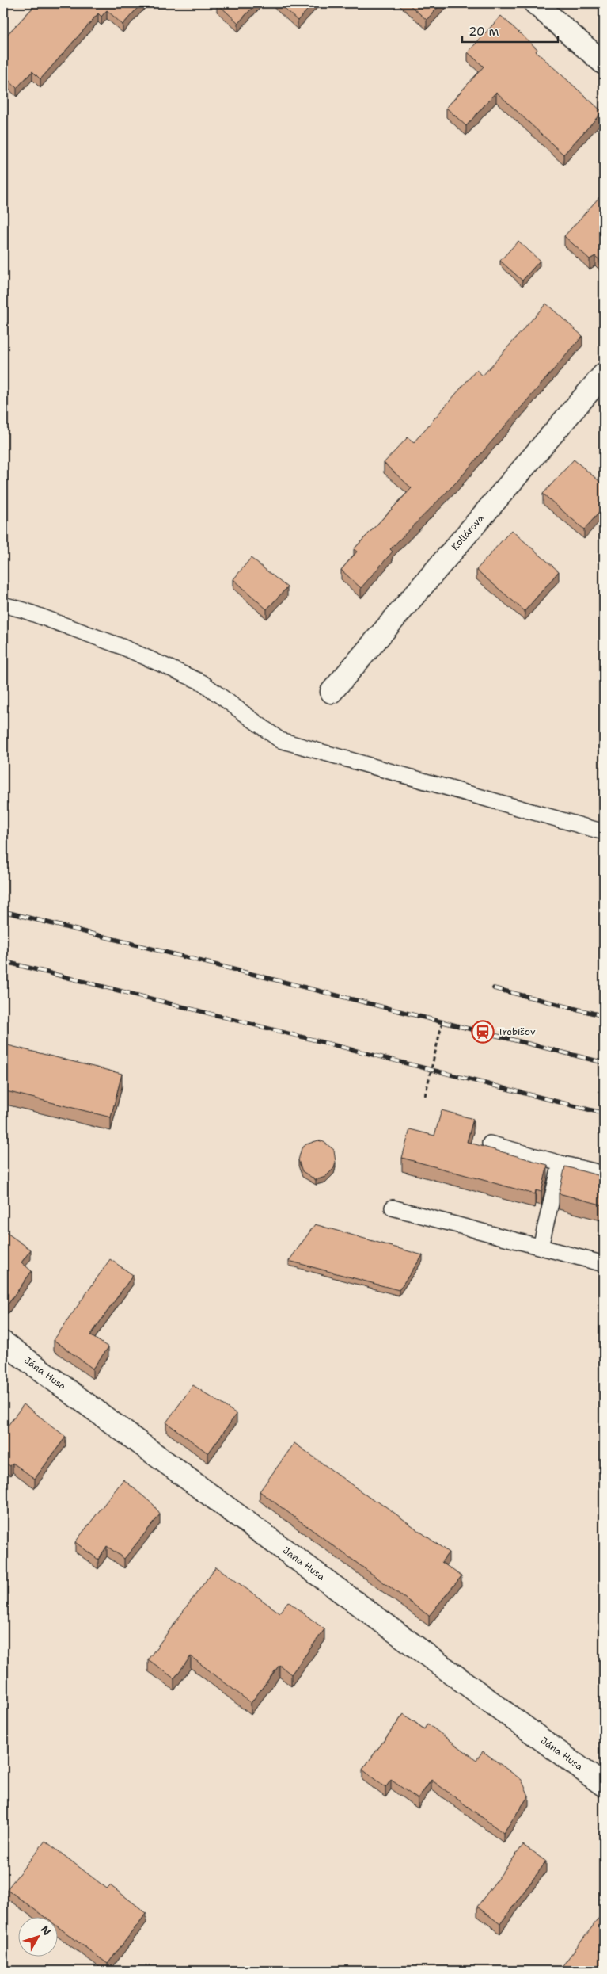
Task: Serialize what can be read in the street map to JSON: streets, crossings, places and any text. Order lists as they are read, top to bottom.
{
  "streets": {
    "street": ["Kollárova", "Jána Husa"]
  },
  "places": {
    "station": ["Trebišov"]
  },
  "scale_bar": "20 m",
  "north": "top right"
}
